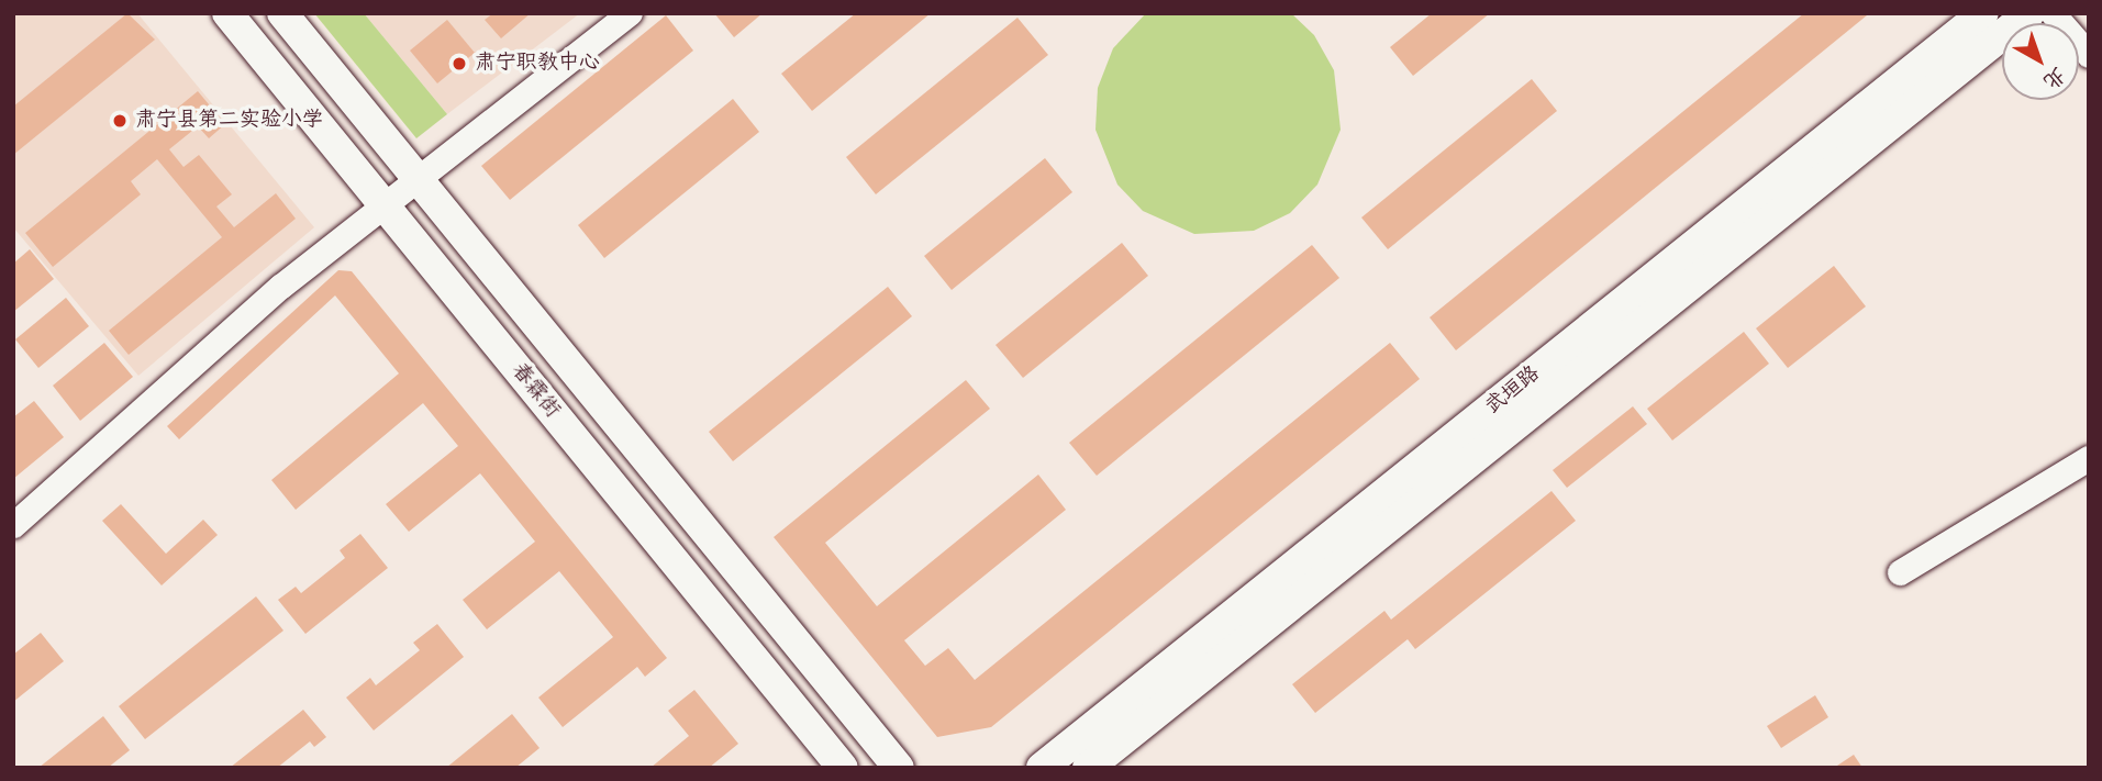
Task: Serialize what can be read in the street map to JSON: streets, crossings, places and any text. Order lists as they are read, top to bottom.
{
  "streets": {
    "main road": ["春霖街", "武垣路"]
  },
  "places": ["肃宁职教中心", "肃宁县第二实验小学"],
  "north": "bottom right"
}
